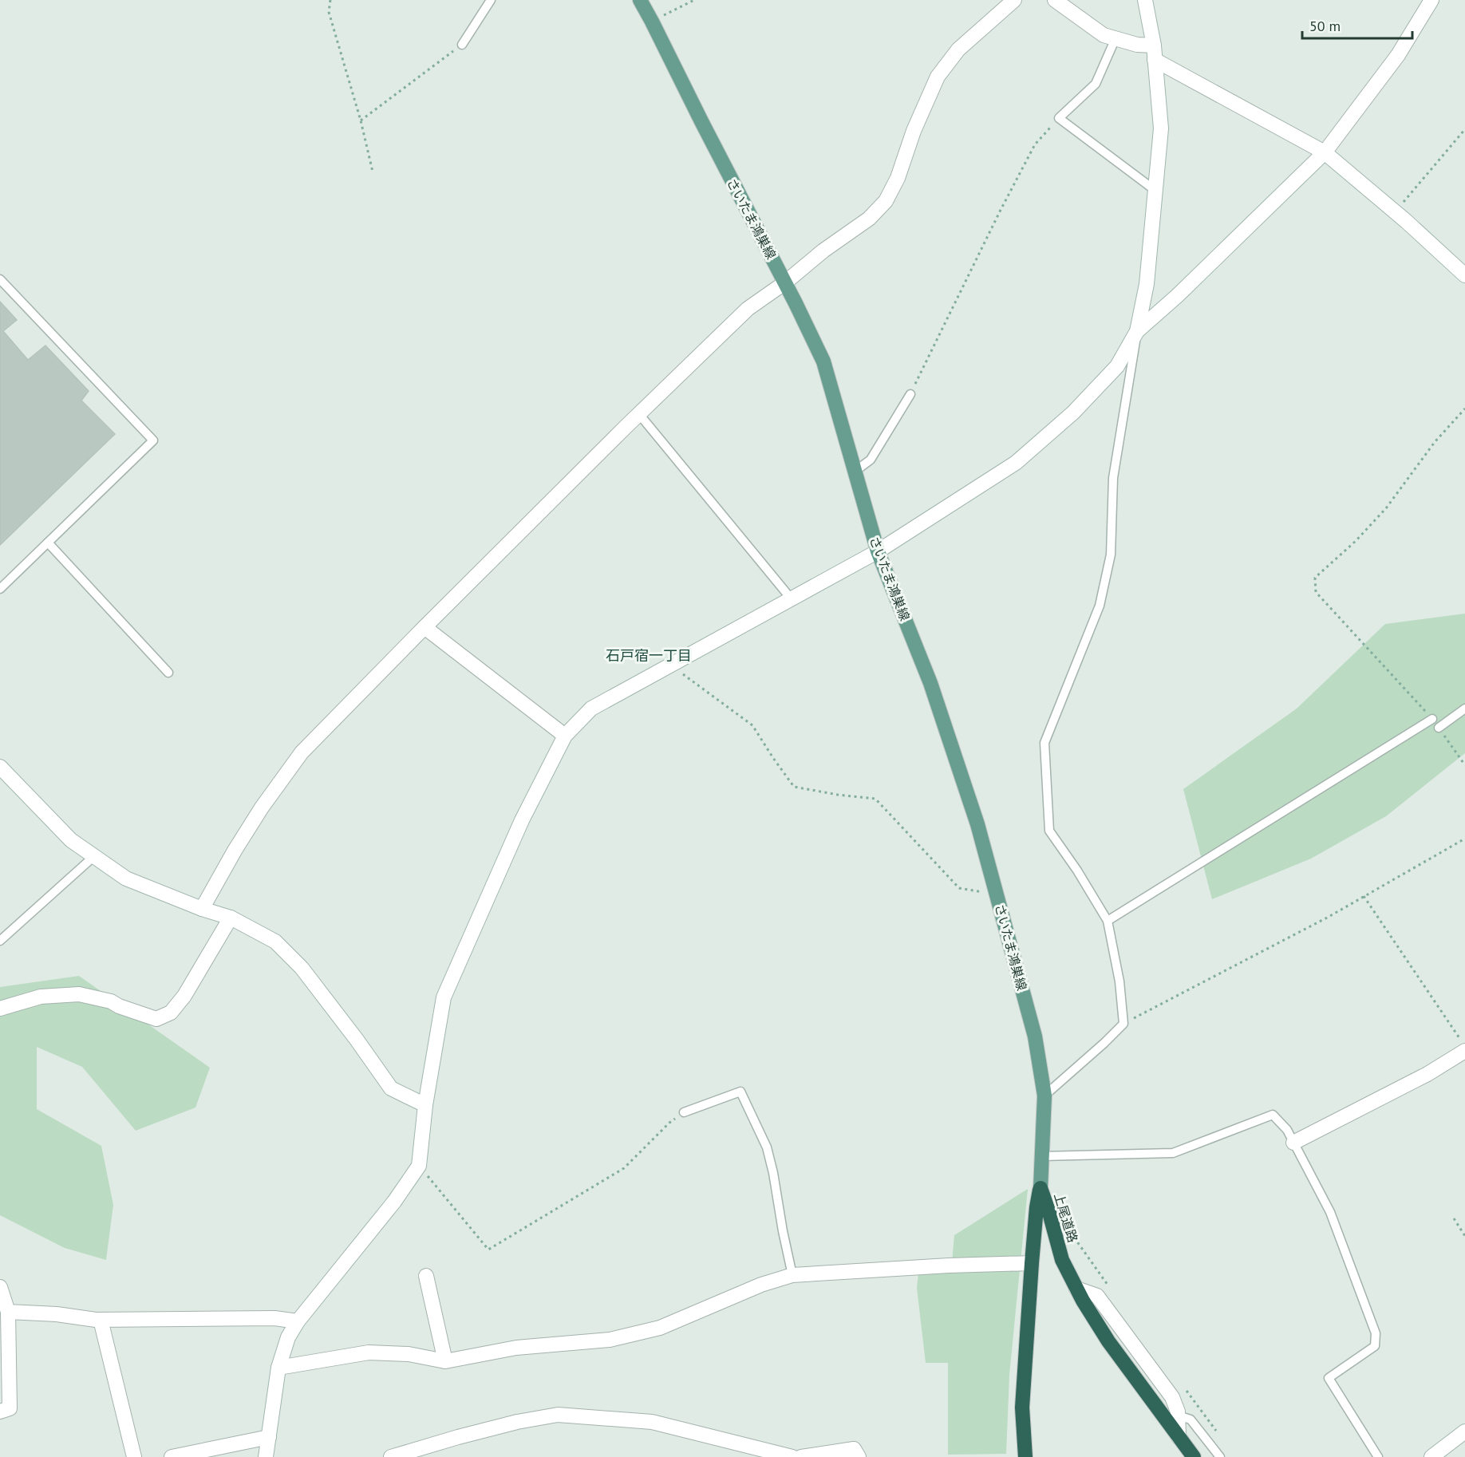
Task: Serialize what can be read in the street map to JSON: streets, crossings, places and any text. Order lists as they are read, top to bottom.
{
  "streets": {
    "highway": ["上尾道路"],
    "main road": ["さいたま鴻巣線"]
  },
  "crossings": [
    ["さいたま鴻巣線", "上尾道路"]
  ],
  "districts": ["石戸宿一丁目"],
  "scale_bar": "50 m"
}
